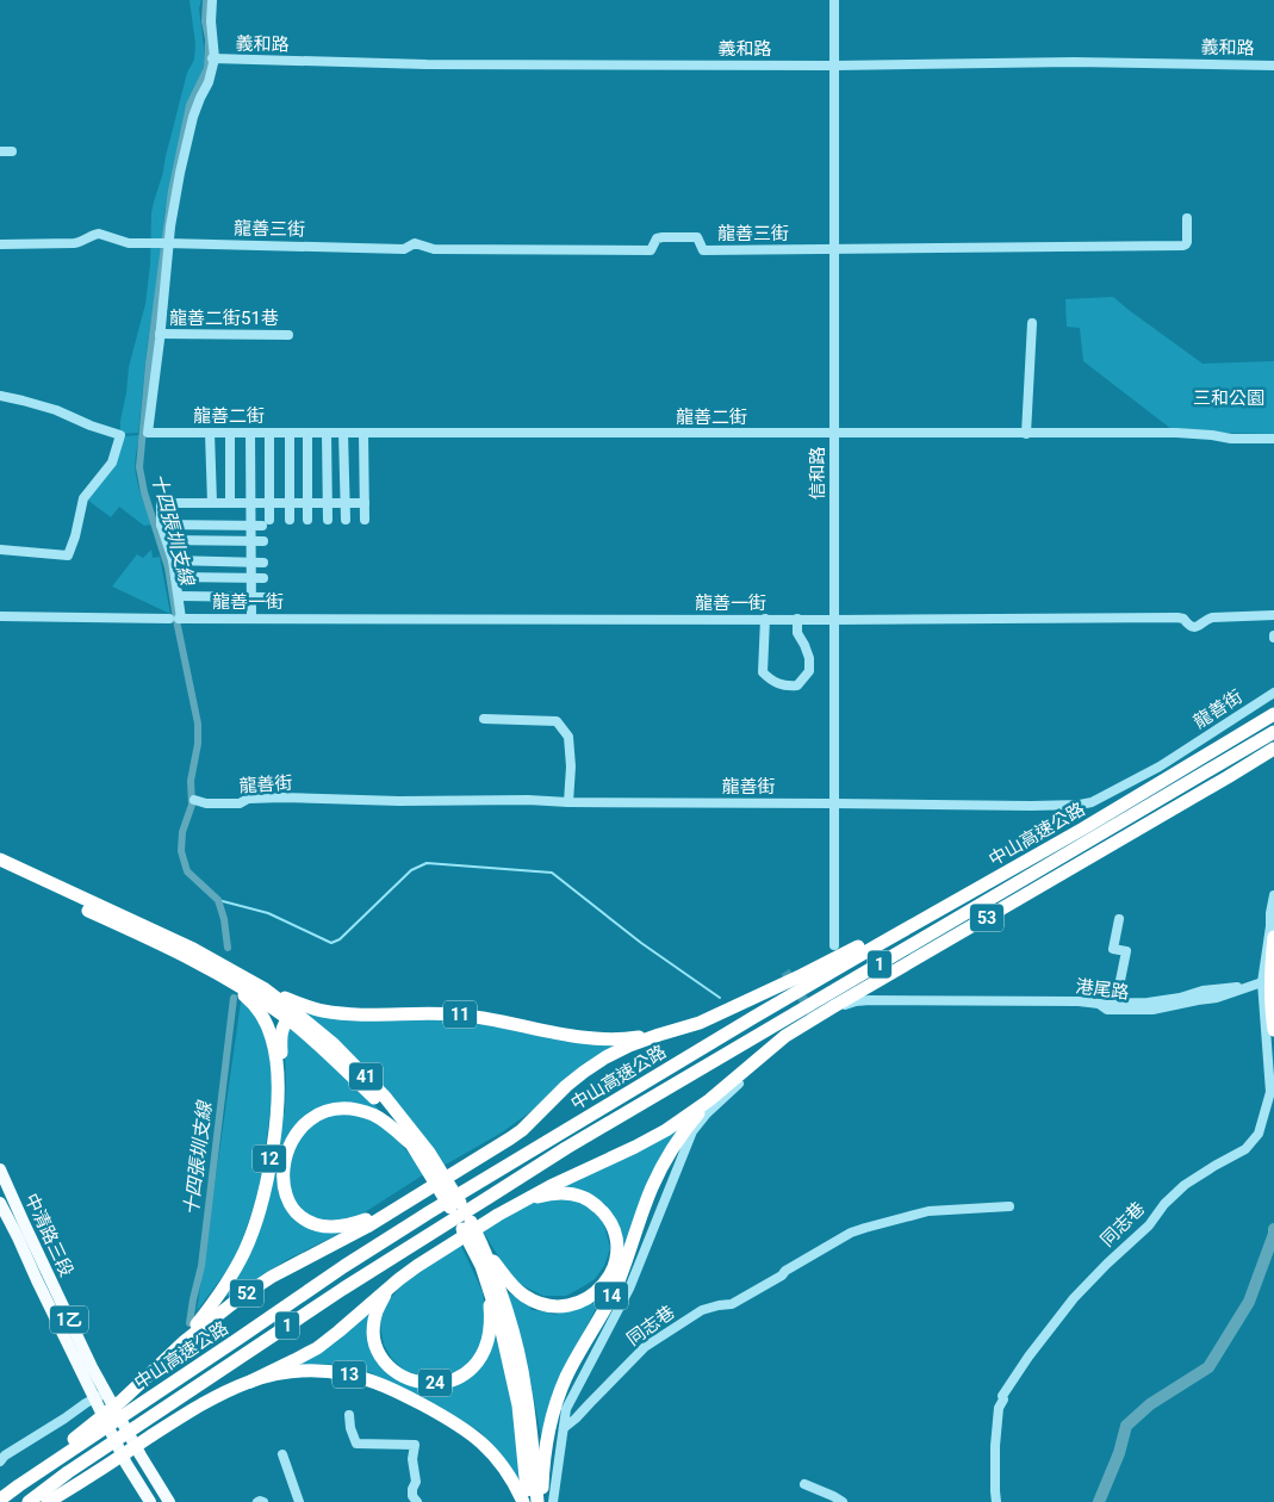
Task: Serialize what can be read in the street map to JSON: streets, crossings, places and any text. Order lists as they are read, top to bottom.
{
  "streets": {
    "highway": [
      "中山高速公路",
      "53",
      "1",
      "11",
      "41",
      "12",
      "52",
      "14",
      "13",
      "24"
    ],
    "main road": ["中清路三段", "1乙"],
    "street": [
      "義和路",
      "龍善三街",
      "龍善二街51巷",
      "龍善二街",
      "信和路",
      "龍善一街",
      "龍善街",
      "港尾路",
      "同志巷"
    ]
  },
  "crossings": [
    ["義和路", "龍善三街"],
    ["義和路", "龍善二街51巷"],
    ["義和路", "信和路"],
    ["龍善三街", "龍善二街51巷"],
    ["龍善三街", "信和路"],
    ["龍善二街51巷", "龍善二街"],
    ["龍善二街", "信和路"],
    ["信和路", "龍善一街"],
    ["信和路", "龍善街"],
    ["中山高速公路", "52"],
    ["53", "14"],
    ["港尾路", "同志巷"],
    ["12", "52"]
  ],
  "water": ["十四張圳支線"],
  "parks": ["三和公園"]
}
